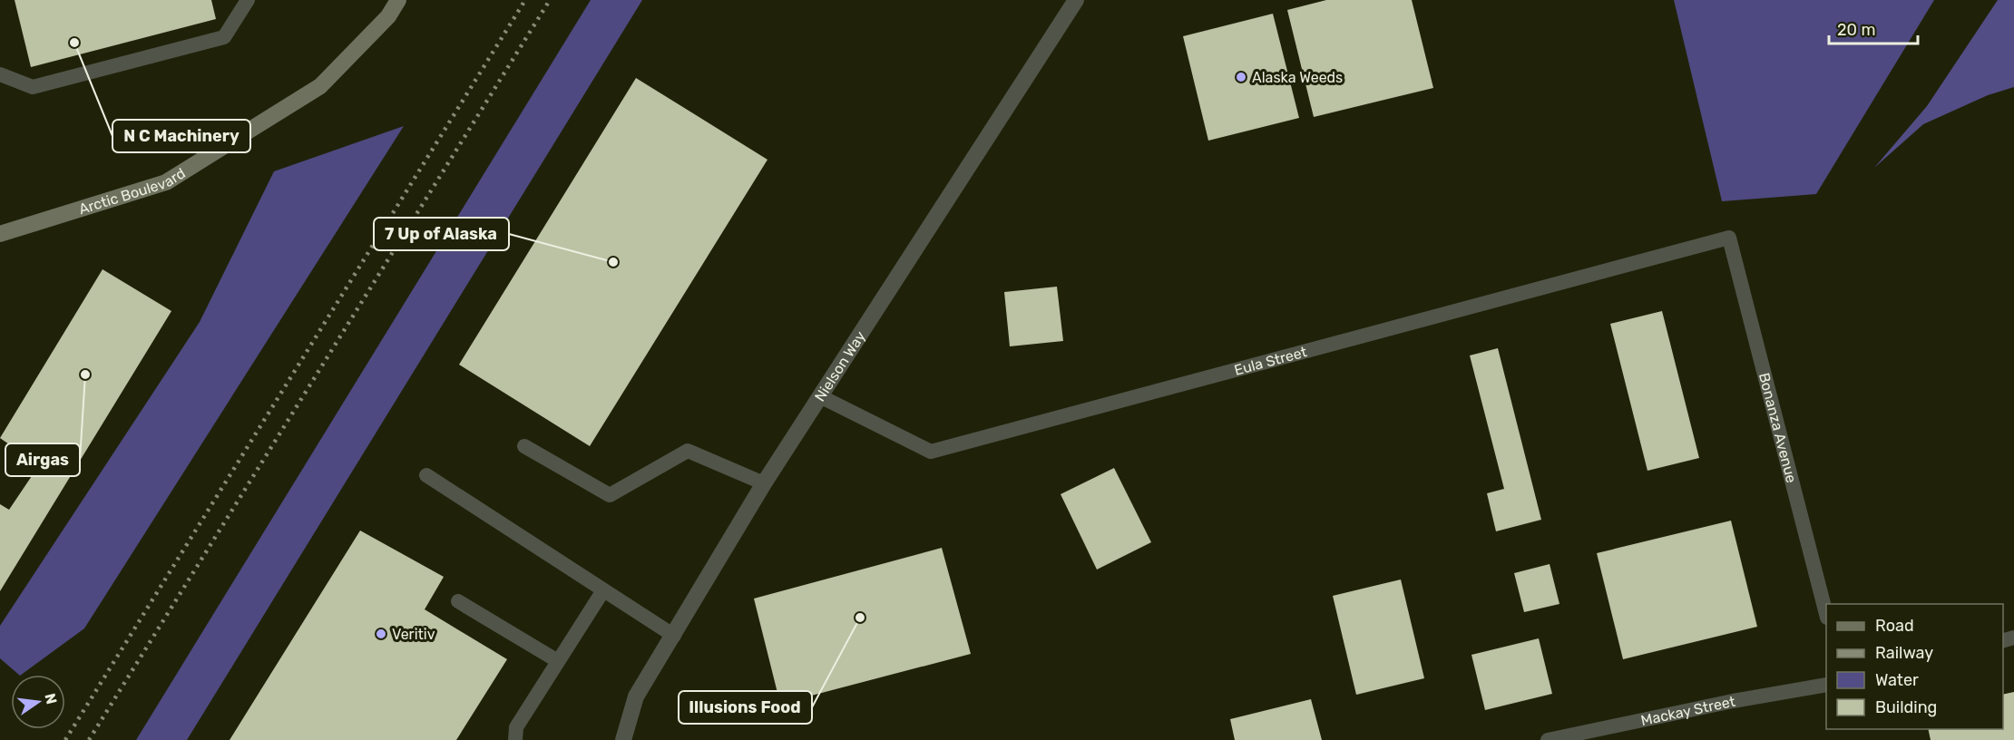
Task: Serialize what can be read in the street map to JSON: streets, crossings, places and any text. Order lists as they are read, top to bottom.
{
  "streets": {
    "main road": ["Arctic Boulevard"],
    "street": ["Nielson Way"],
    "lane": ["Eula Street", "Bonanza Avenue", "Mackay Street"]
  },
  "crossings": [
    ["Eula Street", "Nielson Way"],
    ["Eula Street", "Bonanza Avenue"]
  ],
  "places": [
    "N C Machinery",
    "Alaska Weeds",
    "7 Up of Alaska",
    "Airgas",
    "Illusions Food",
    "Veritiv"
  ],
  "legend": [
    "Road",
    "Railway",
    "Water",
    "Building"
  ],
  "scale_bar": "20 m",
  "north": "right"
}
